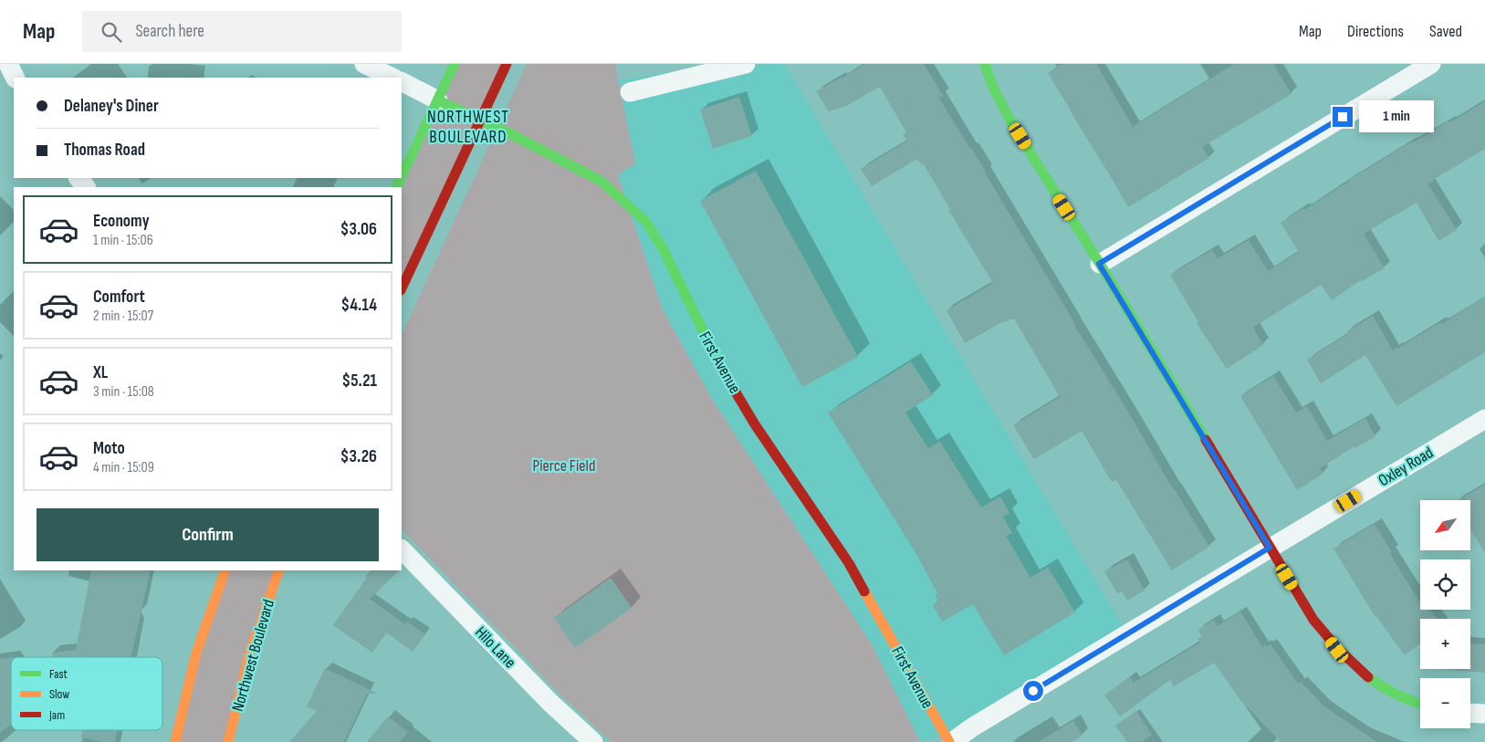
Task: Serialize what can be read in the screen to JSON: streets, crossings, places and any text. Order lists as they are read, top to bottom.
{
  "streets": {
    "street": [
      "First Avenue",
      "Oxley Road",
      "Hilo Lane",
      "Northwest Boulevard"
    ]
  },
  "crossings": [
    ["First Avenue", "Oxley Road"]
  ],
  "districts": ["NORTHWEST BOULEVARD"],
  "parks": ["Pierce Field"],
  "legend": ["Fast", "Slow", "Jam"],
  "north": "bottom left",
  "page": {
    "header": "Map",
    "search": "Search here",
    "nav": ["Map", "Directions", "Saved"],
    "banner": ["Delaney's Diner", "Thomas Road"],
    "bubble": "1 min",
    "list": [
      {
        "name": "Economy",
        "note": "1 min · 15:06",
        "value": "$3.06"
      },
      {
        "name": "Comfort",
        "note": "2 min · 15:07",
        "value": "$4.14"
      },
      {
        "name": "XL",
        "note": "3 min · 15:08",
        "value": "$5.21"
      },
      {
        "name": "Moto",
        "note": "4 min · 15:09",
        "value": "$3.26"
      }
    ],
    "buttons": "Confirm",
    "map_buttons": ["+", "−"]
  }
}
